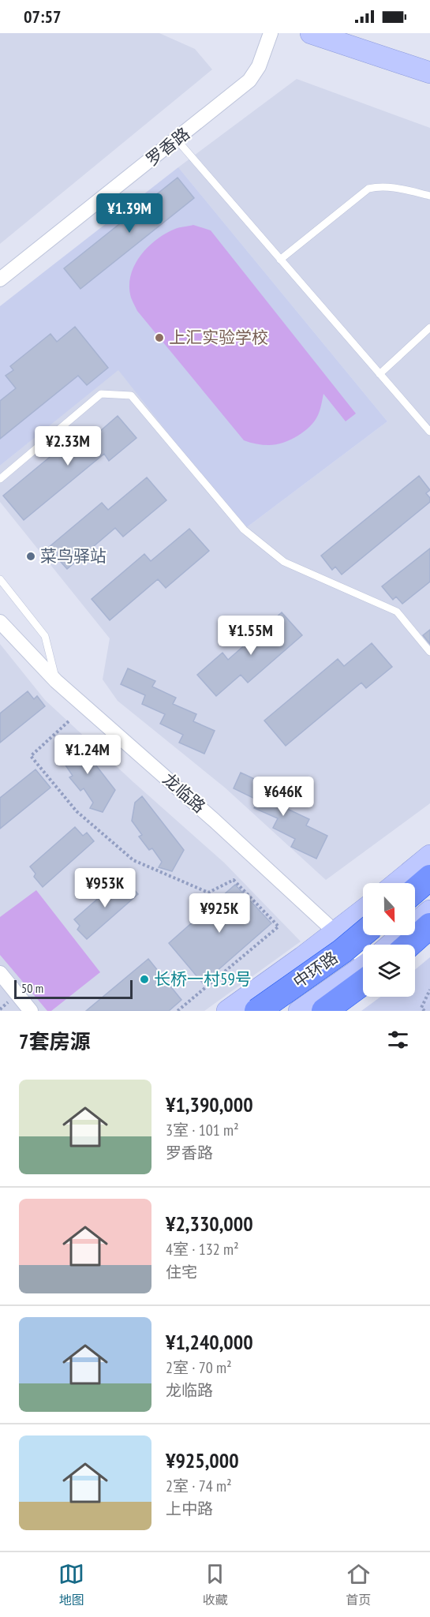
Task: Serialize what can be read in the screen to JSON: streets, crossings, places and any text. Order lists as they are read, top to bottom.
{
  "streets": {
    "highway": ["中环路"],
    "street": ["罗香路", "龙临路"]
  },
  "places": ["上汇实验学校", "菜鸟驿站", "长桥一村59号"],
  "scale_bar": "50 m",
  "north": "bottom",
  "page": {
    "status": "07:57",
    "price": [
      "¥1.39M",
      "¥2.33M",
      "¥1.55M",
      "¥1.24M",
      "¥646K",
      "¥953K",
      "¥925K"
    ],
    "scale": "50 m",
    "heading": "7套房源",
    "list": [
      {
        "name": "¥1,390,000",
        "note": "3室 · 101 m² · 罗香路"
      },
      {
        "name": "¥2,330,000",
        "note": "4室 · 132 m² · 住宅"
      },
      {
        "name": "¥1,240,000",
        "note": "2室 · 70 m² · 龙临路"
      },
      {
        "name": "¥925,000",
        "note": "2室 · 74 m² · 上中路"
      }
    ],
    "tabs": ["地图", "收藏", "首页"]
  }
}
